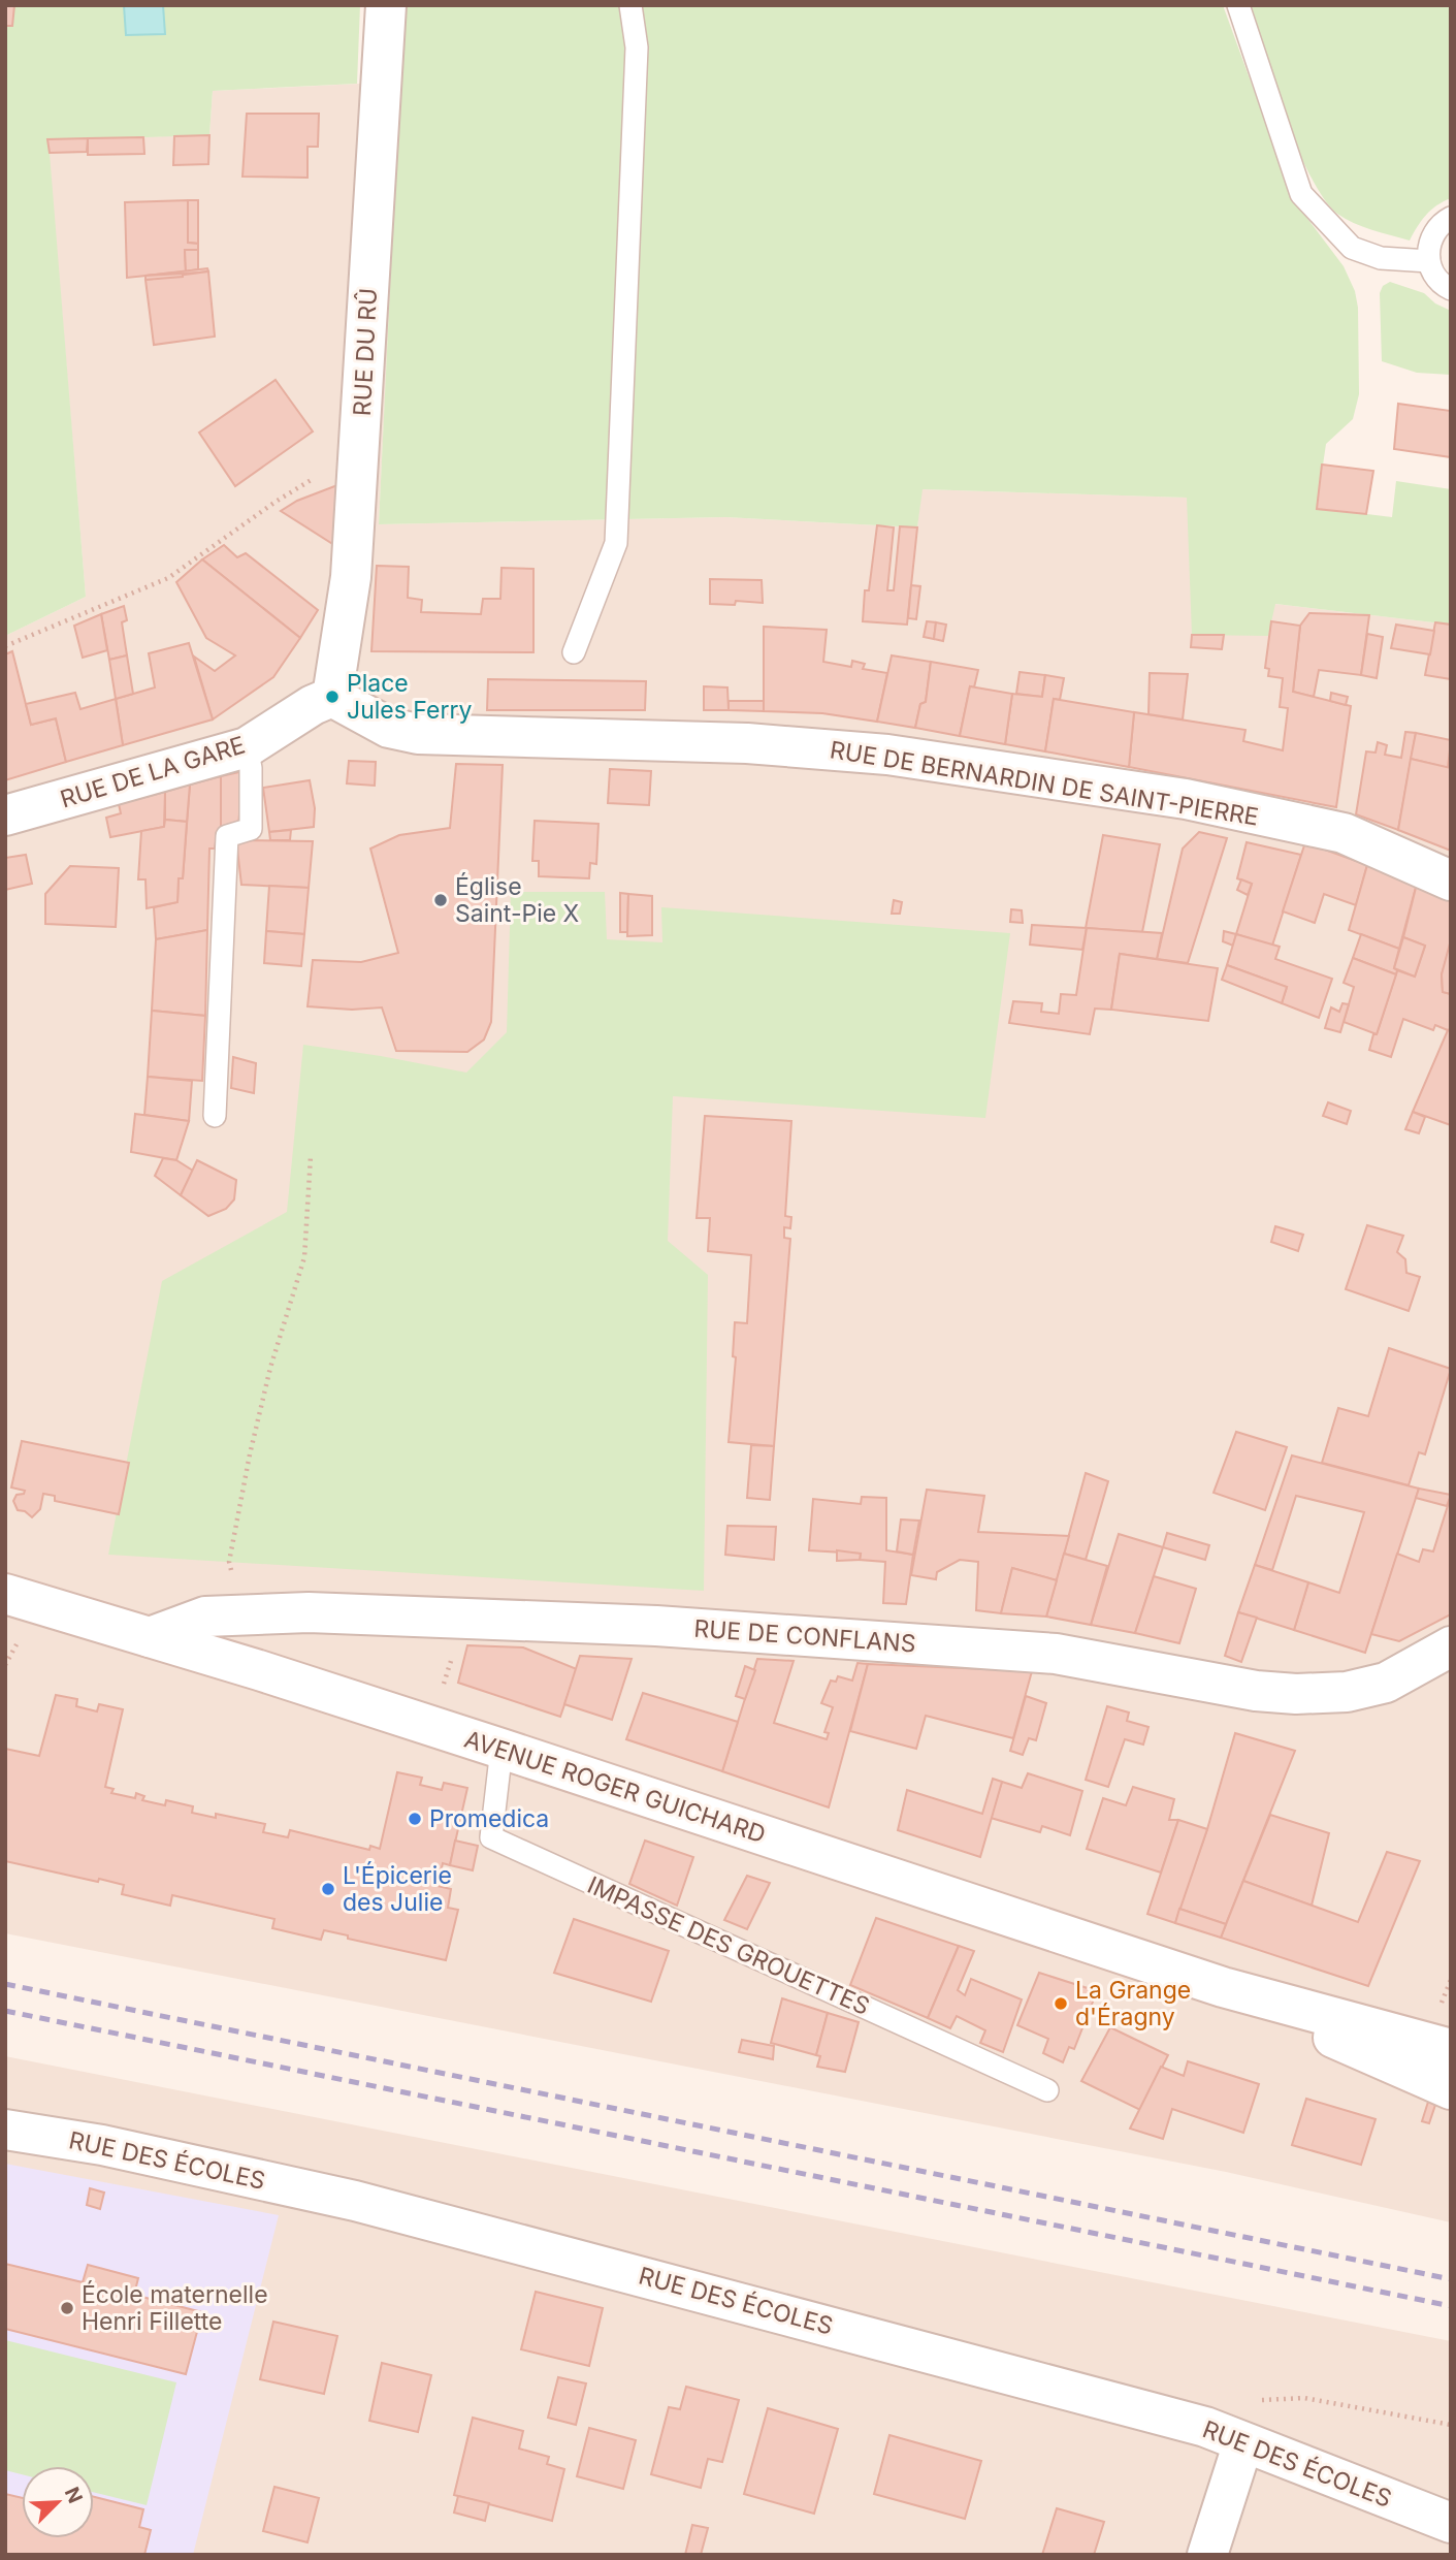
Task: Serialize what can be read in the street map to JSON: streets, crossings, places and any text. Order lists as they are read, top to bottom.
{
  "streets": {
    "street": [
      "RUE DU RÛ",
      "RUE DE LA GARE",
      "RUE DE BERNARDIN DE SAINT-PIERRE",
      "RUE DE CONFLANS",
      "AVENUE ROGER GUICHARD",
      "RUE DES ÉCOLES"
    ],
    "lane": ["IMPASSE DES GROUETTES"]
  },
  "crossings": [
    ["RUE DU RÛ", "RUE DE LA GARE"],
    ["RUE DU RÛ", "RUE DE BERNARDIN DE SAINT-PIERRE"],
    ["RUE DE LA GARE", "RUE DE BERNARDIN DE SAINT-PIERRE"],
    ["RUE DE CONFLANS", "AVENUE ROGER GUICHARD"],
    ["AVENUE ROGER GUICHARD", "IMPASSE DES GROUETTES"]
  ],
  "places": [
    "Place Jules Ferry",
    "Église Saint-Pie X",
    "Promedica",
    "L'Épicerie des Julie",
    "La Grange d'Éragny",
    "École maternelle Henri Fillette"
  ],
  "north": "top right"
}
